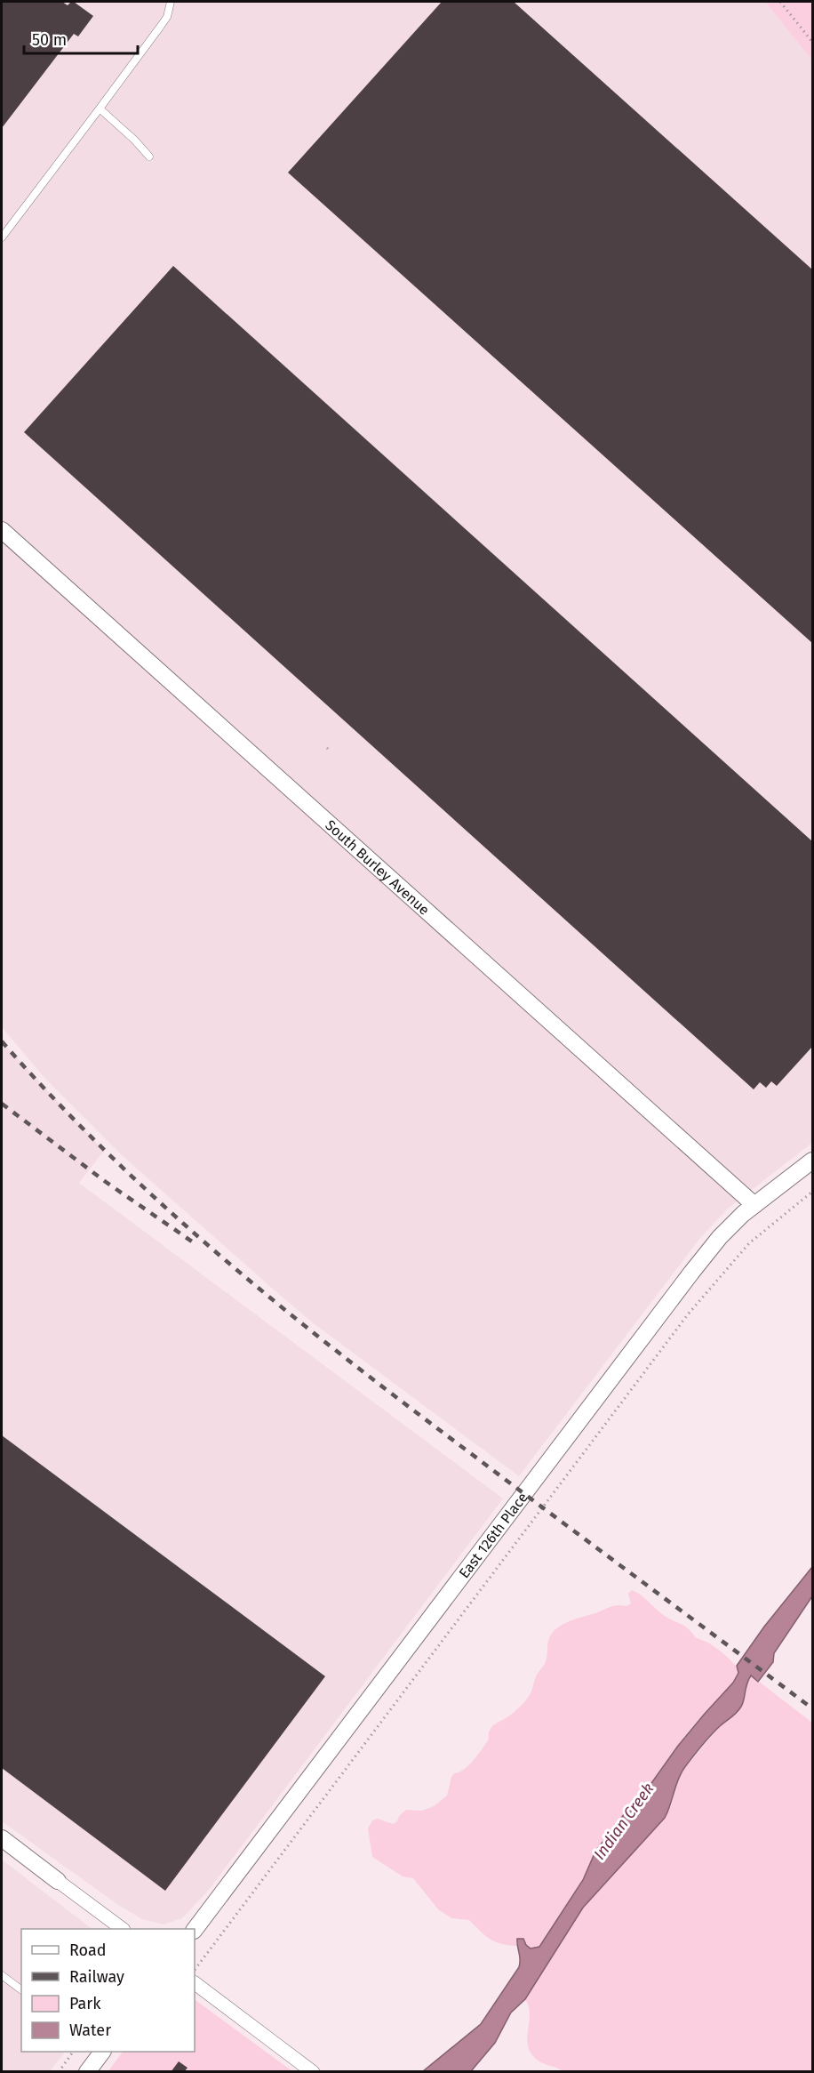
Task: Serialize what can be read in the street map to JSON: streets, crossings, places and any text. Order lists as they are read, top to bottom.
{
  "streets": {
    "street": ["South Burley Avenue", "East 126th Place"]
  },
  "crossings": [
    ["South Burley Avenue", "East 126th Place"]
  ],
  "water": ["Indian Creek"],
  "legend": [
    "Road",
    "Railway",
    "Park",
    "Water"
  ],
  "scale_bar": "50 m"
}
